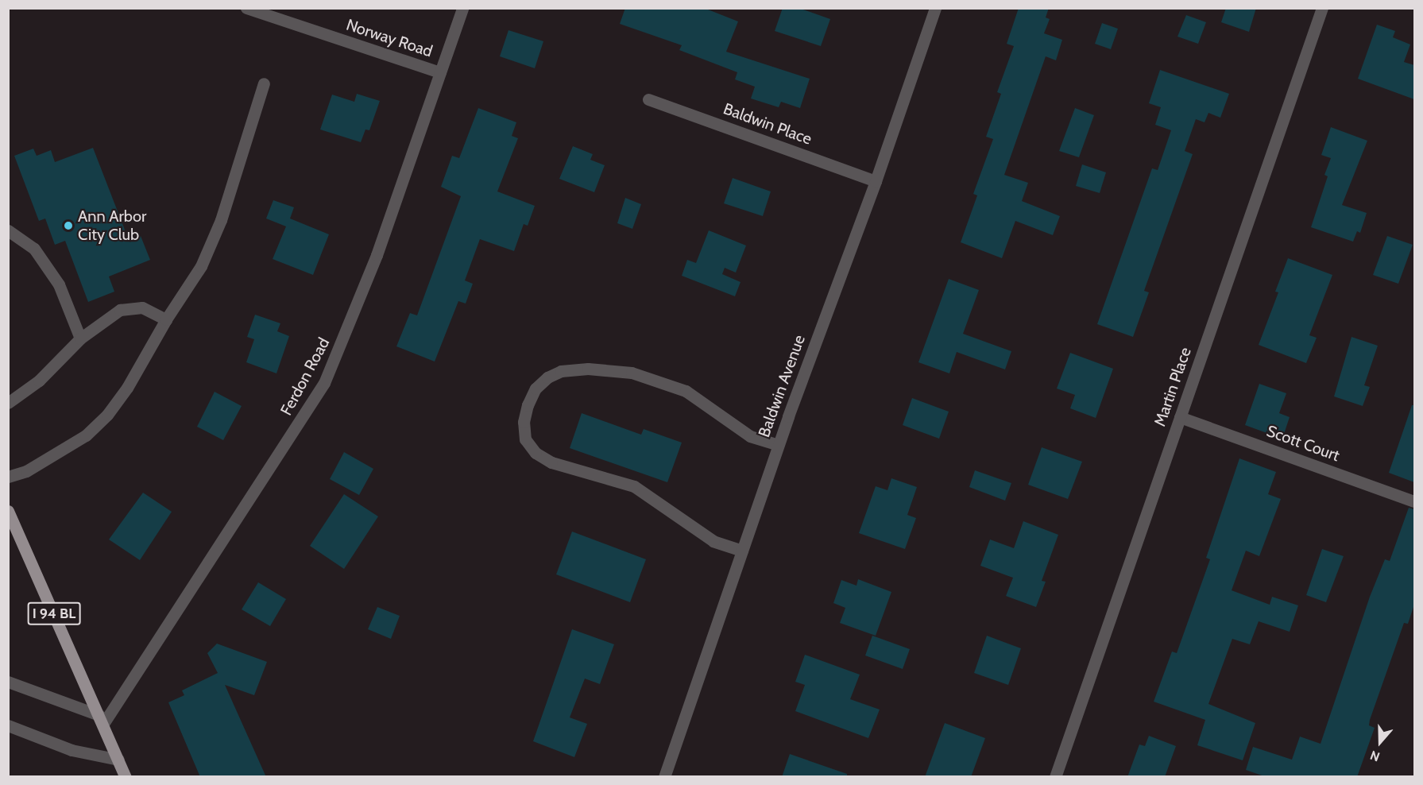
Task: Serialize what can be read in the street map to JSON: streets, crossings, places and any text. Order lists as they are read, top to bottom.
{
  "streets": {
    "main road": ["I 94 BL"],
    "street": [
      "Norway Road",
      "Baldwin Place",
      "Ferdon Road",
      "Baldwin Avenue",
      "Martin Place",
      "Scott Court"
    ]
  },
  "crossings": [
    ["Norway Road", "Ferdon Road"],
    ["Baldwin Place", "Baldwin Avenue"],
    ["Ferdon Road", "I 94 BL"],
    ["Martin Place", "Scott Court"]
  ],
  "places": ["Ann Arbor City Club"],
  "north": "bottom"
}
